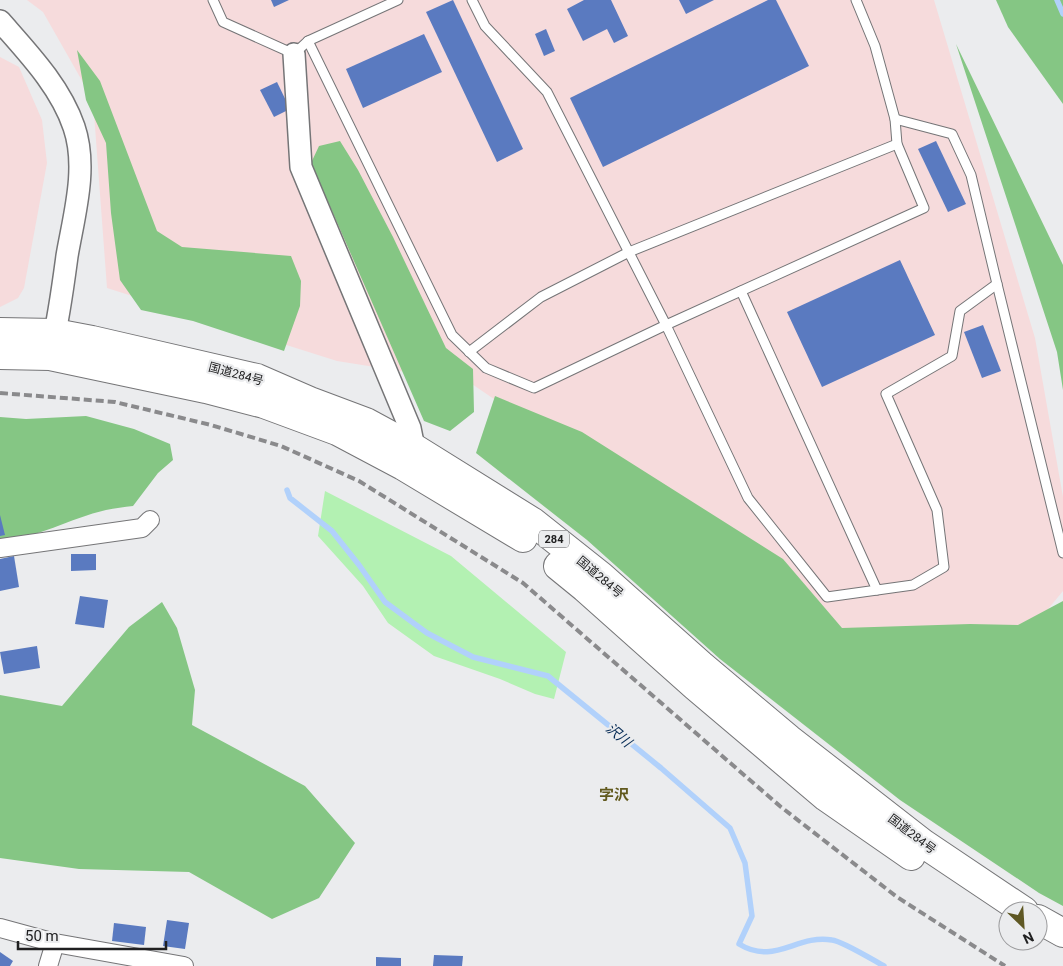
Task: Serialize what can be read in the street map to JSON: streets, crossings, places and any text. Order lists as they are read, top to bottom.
{
  "streets": {
    "highway": ["国道284号", "284"]
  },
  "districts": ["字沢"],
  "water": ["沢川"],
  "scale_bar": "50 m",
  "north": "bottom right"
}
